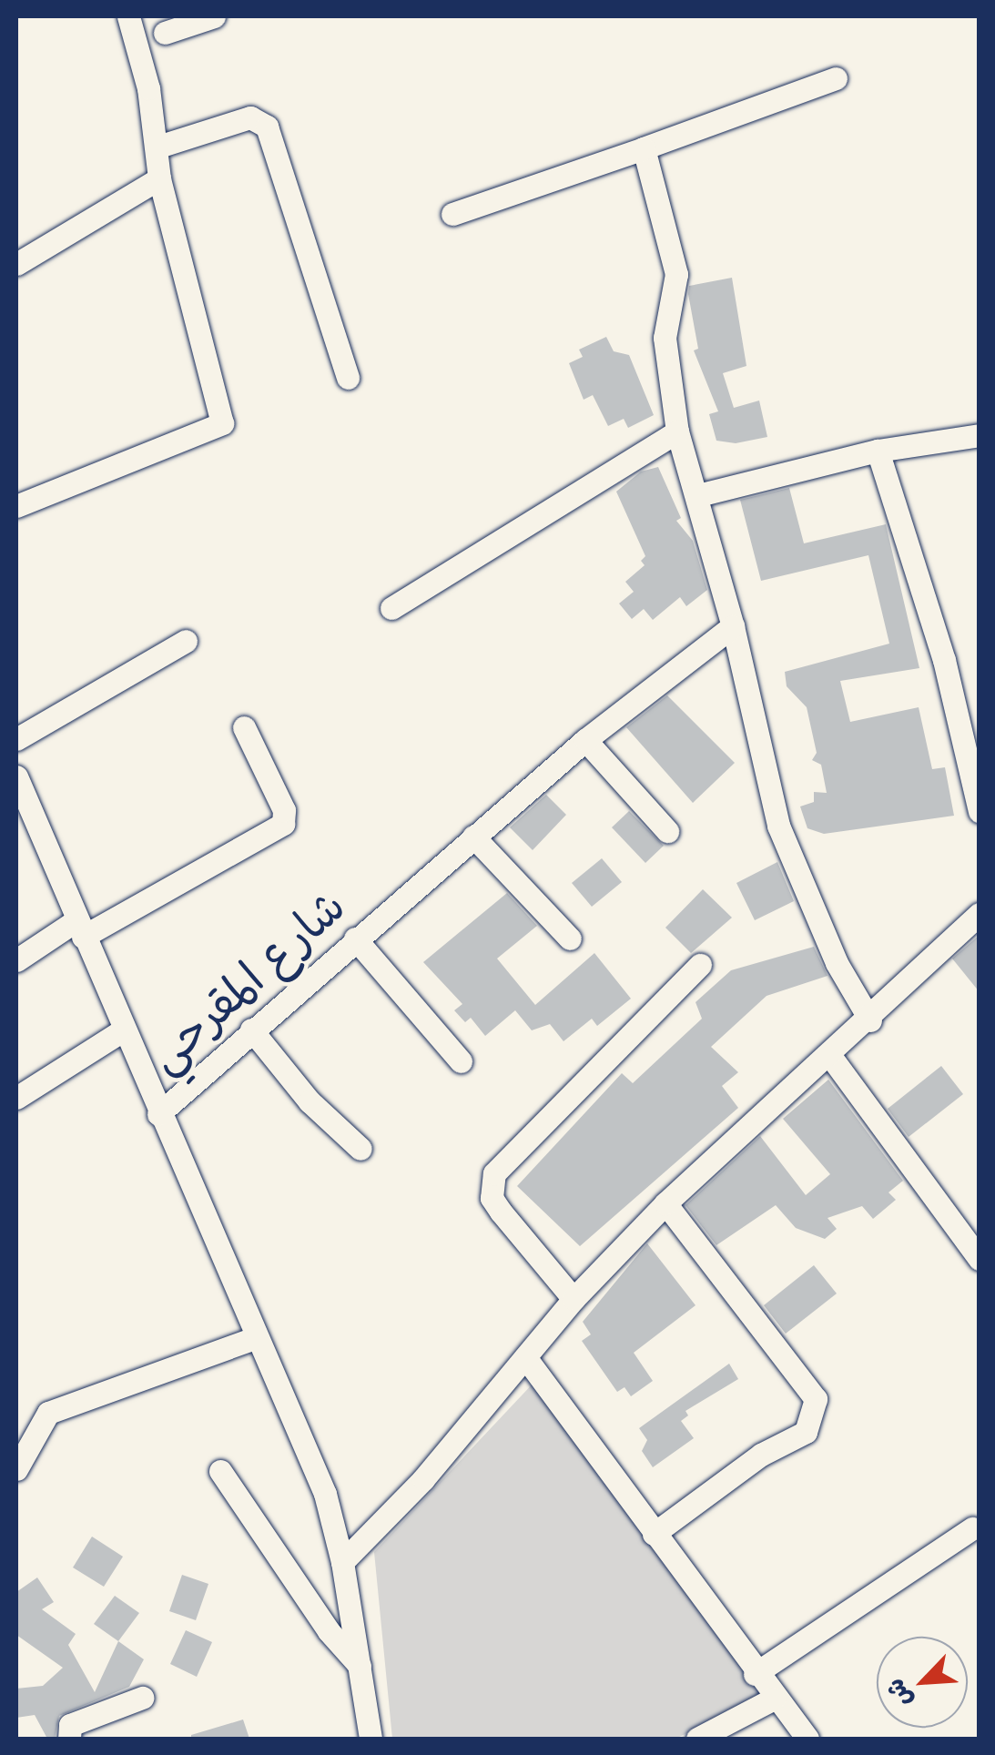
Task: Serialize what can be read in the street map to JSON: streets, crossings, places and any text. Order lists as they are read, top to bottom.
{
  "streets": {
    "street": ["شارع المقرحي"]
  },
  "north": "bottom left"
}
